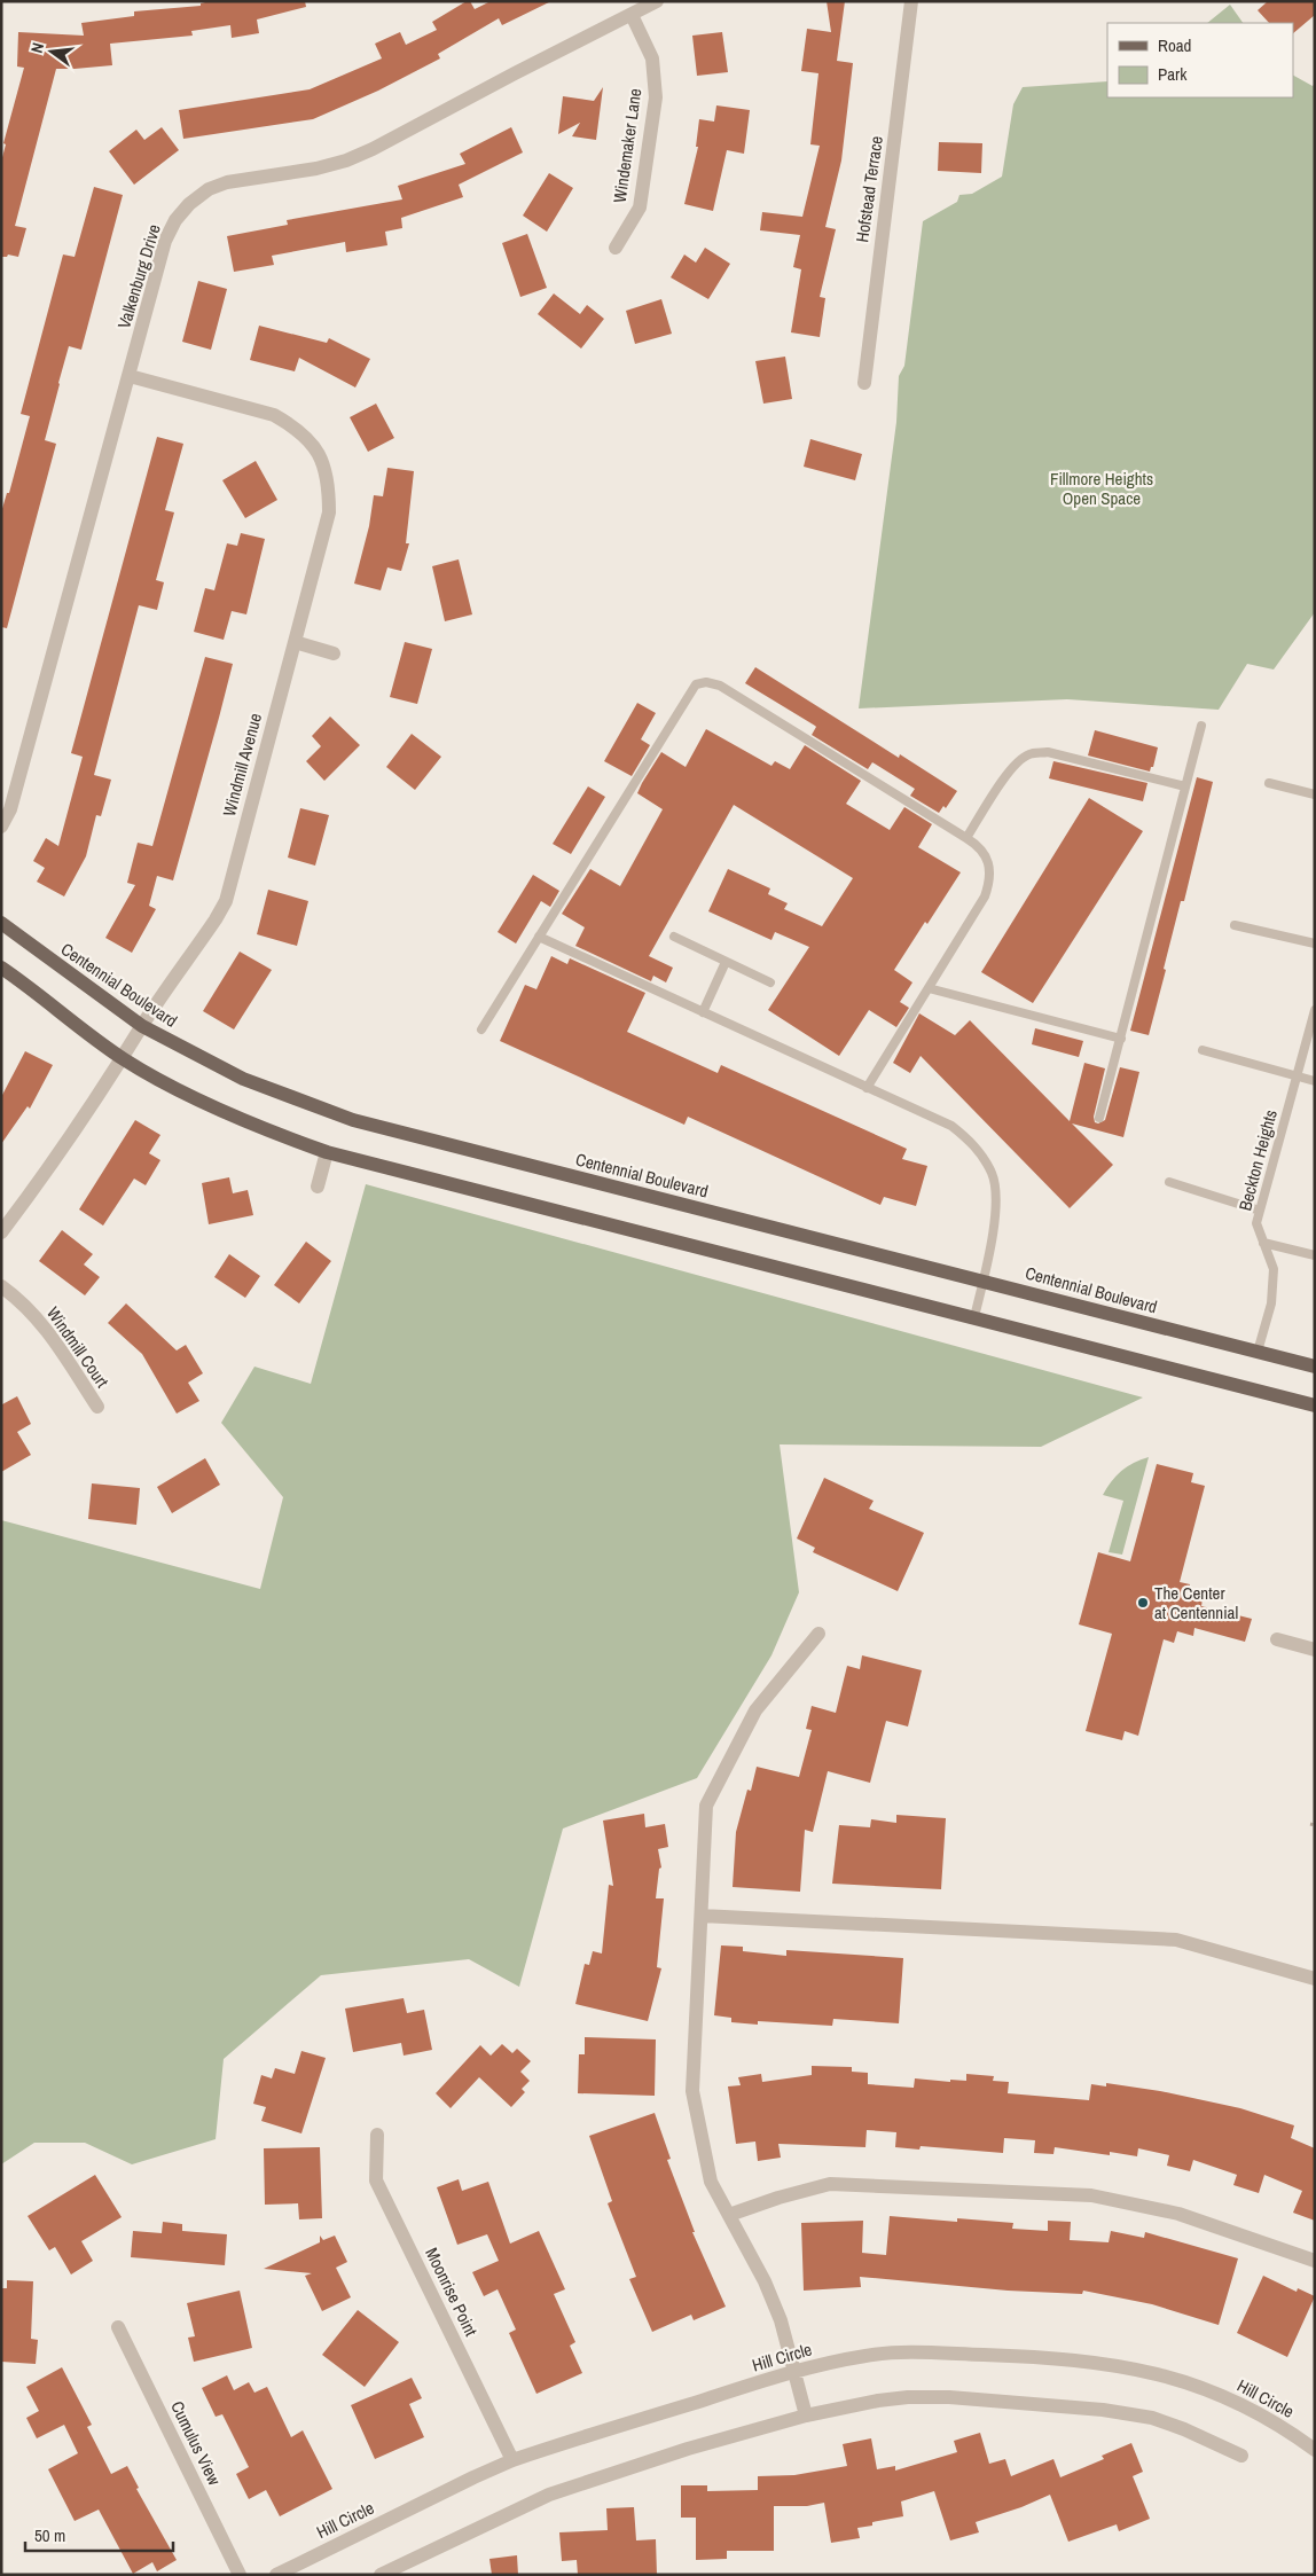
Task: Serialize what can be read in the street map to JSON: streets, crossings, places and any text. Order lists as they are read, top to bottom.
{
  "streets": {
    "main road": ["Centennial Boulevard"],
    "street": [
      "Windemaker Lane",
      "Hofstead Terrace",
      "Valkenburg Drive",
      "Windmill Avenue",
      "Windmill Court",
      "Moonrise Point",
      "Hill Circle",
      "Cumulus View"
    ],
    "lane": ["Beckton Heights"]
  },
  "crossings": [
    ["Windemaker Lane", "Valkenburg Drive"],
    ["Valkenburg Drive", "Windmill Avenue"],
    ["Windmill Avenue", "Centennial Boulevard"],
    ["Centennial Boulevard", "Beckton Heights"],
    ["Moonrise Point", "Hill Circle"]
  ],
  "parks": ["Fillmore Heights Open Space"],
  "places": ["The Center at Centennial"],
  "legend": ["Road", "Park"],
  "scale_bar": "50 m",
  "north": "left"
}
